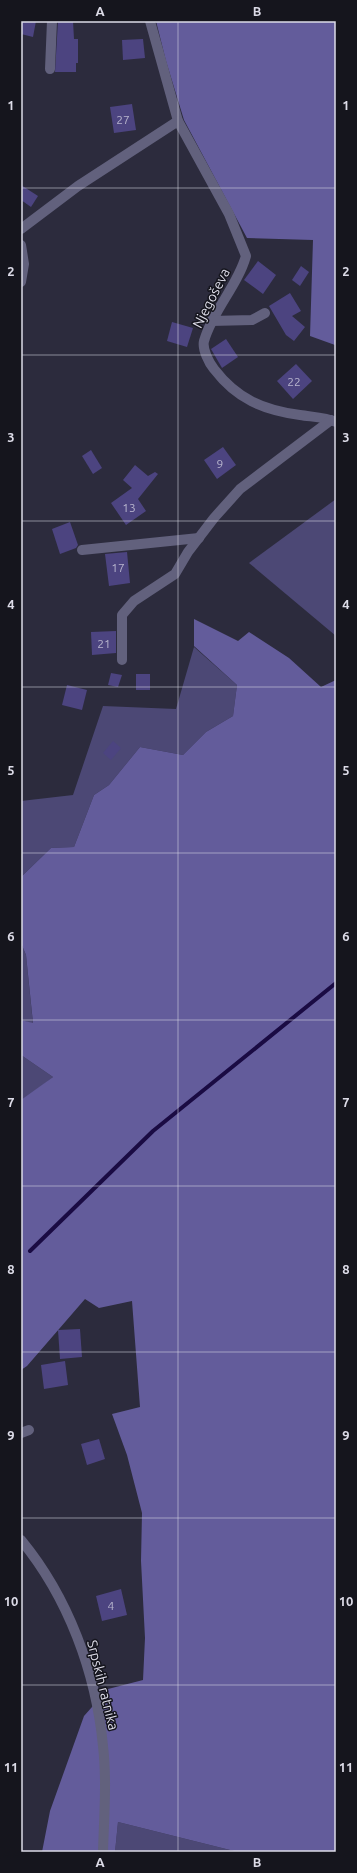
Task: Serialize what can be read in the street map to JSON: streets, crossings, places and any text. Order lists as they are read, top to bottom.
{
  "streets": {
    "street": ["Njegoševa", "Srpskih ratnika"]
  },
  "house_numbers": [
    "27",
    "22",
    "9",
    "13",
    "17",
    "21",
    "4"
  ],
  "grid": {
    "columns": ["A", "B"],
    "rows": [
      "1",
      "2",
      "3",
      "4",
      "5",
      "6",
      "7",
      "8",
      "9",
      "10",
      "11"
    ]
  }
}
